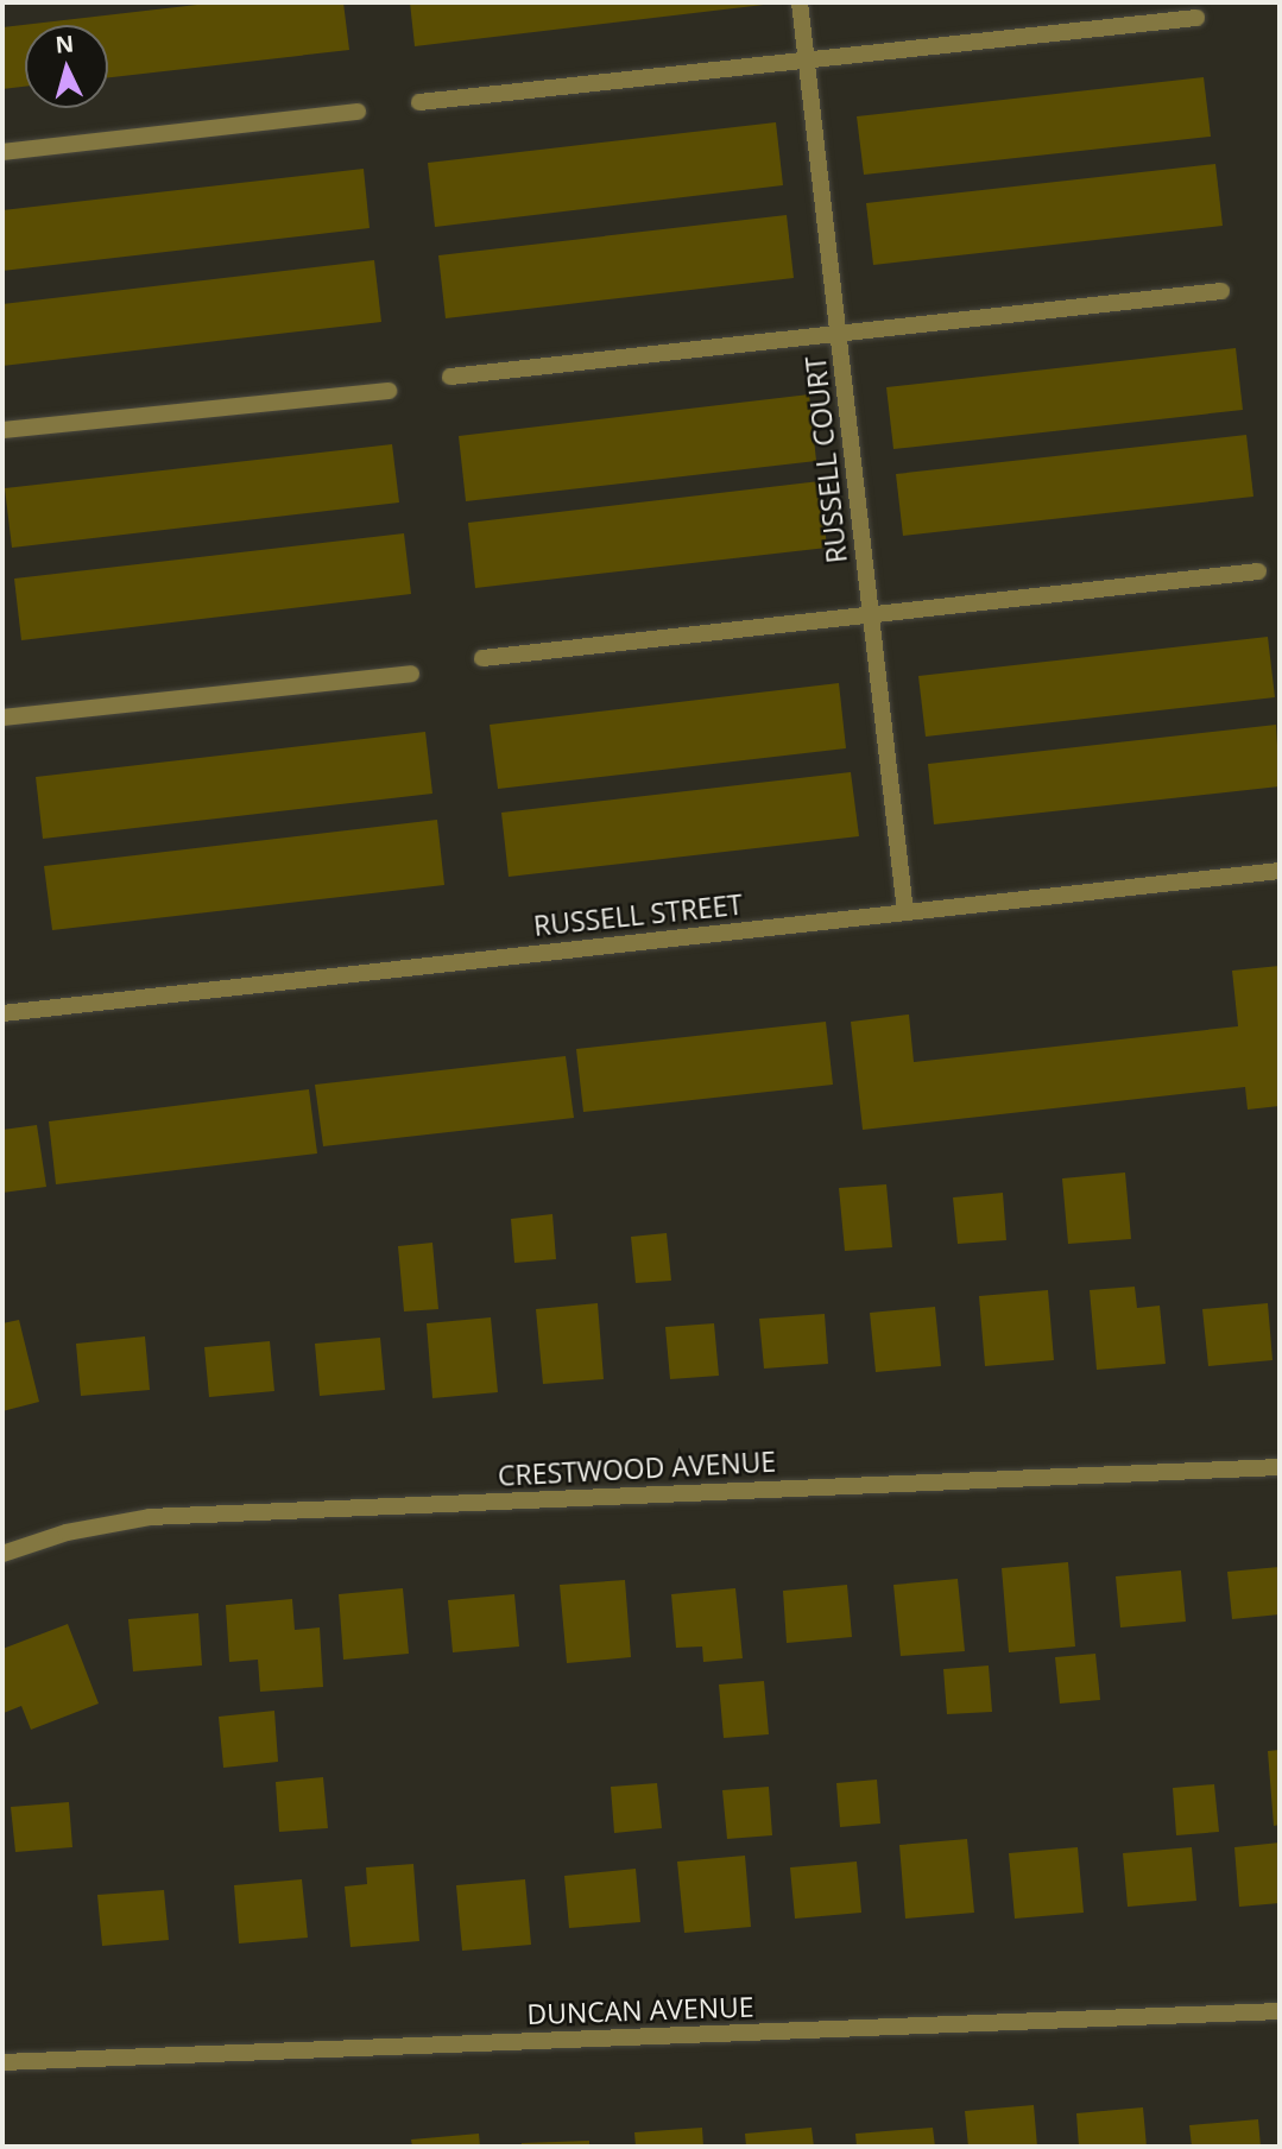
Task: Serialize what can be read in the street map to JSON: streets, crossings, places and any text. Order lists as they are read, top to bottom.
{
  "streets": {
    "street": [
      "RUSSELL COURT",
      "RUSSELL STREET",
      "CRESTWOOD AVENUE",
      "DUNCAN AVENUE"
    ]
  },
  "crossings": [
    ["RUSSELL COURT", "RUSSELL STREET"]
  ],
  "north": "top"
}
